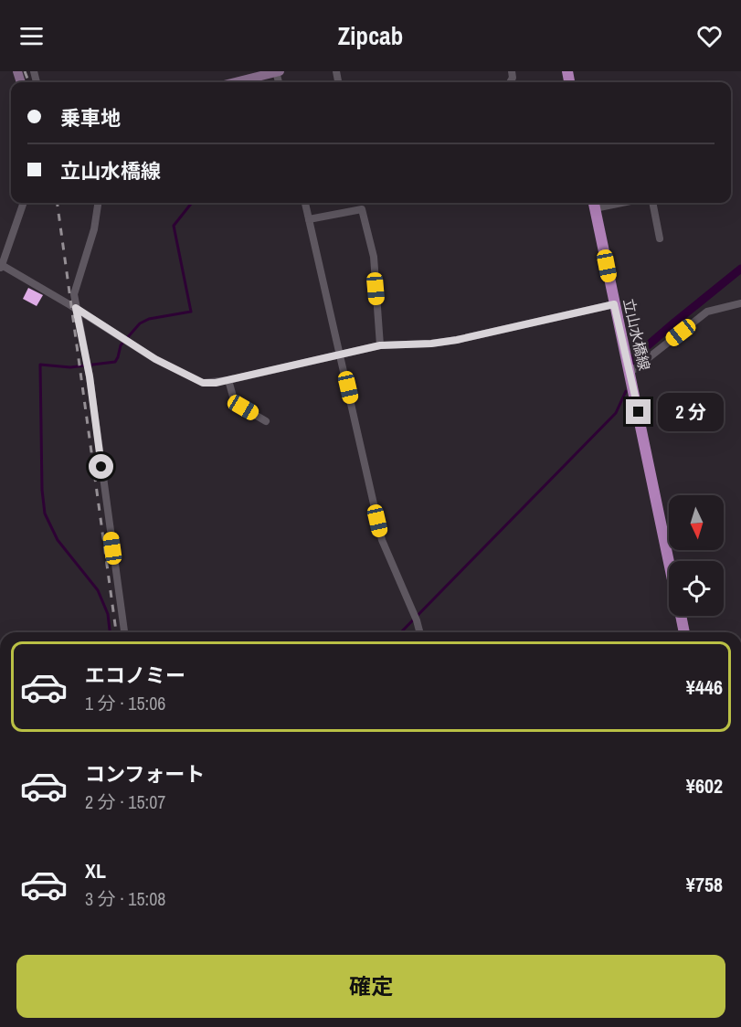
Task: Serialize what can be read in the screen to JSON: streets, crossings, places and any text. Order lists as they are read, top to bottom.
{
  "streets": {
    "main road": ["立山水橋線"]
  },
  "north": "bottom",
  "page": {
    "header": "Zipcab",
    "banner": ["乗車地", "立山水橋線"],
    "bubble": "2 分",
    "list": [
      {
        "name": "エコノミー",
        "note": "1 分 · 15:06",
        "value": "¥446"
      },
      {
        "name": "コンフォート",
        "note": "2 分 · 15:07",
        "value": "¥602"
      },
      {
        "name": "XL",
        "note": "3 分 · 15:08",
        "value": "¥758"
      }
    ],
    "buttons": "確定"
  }
}
